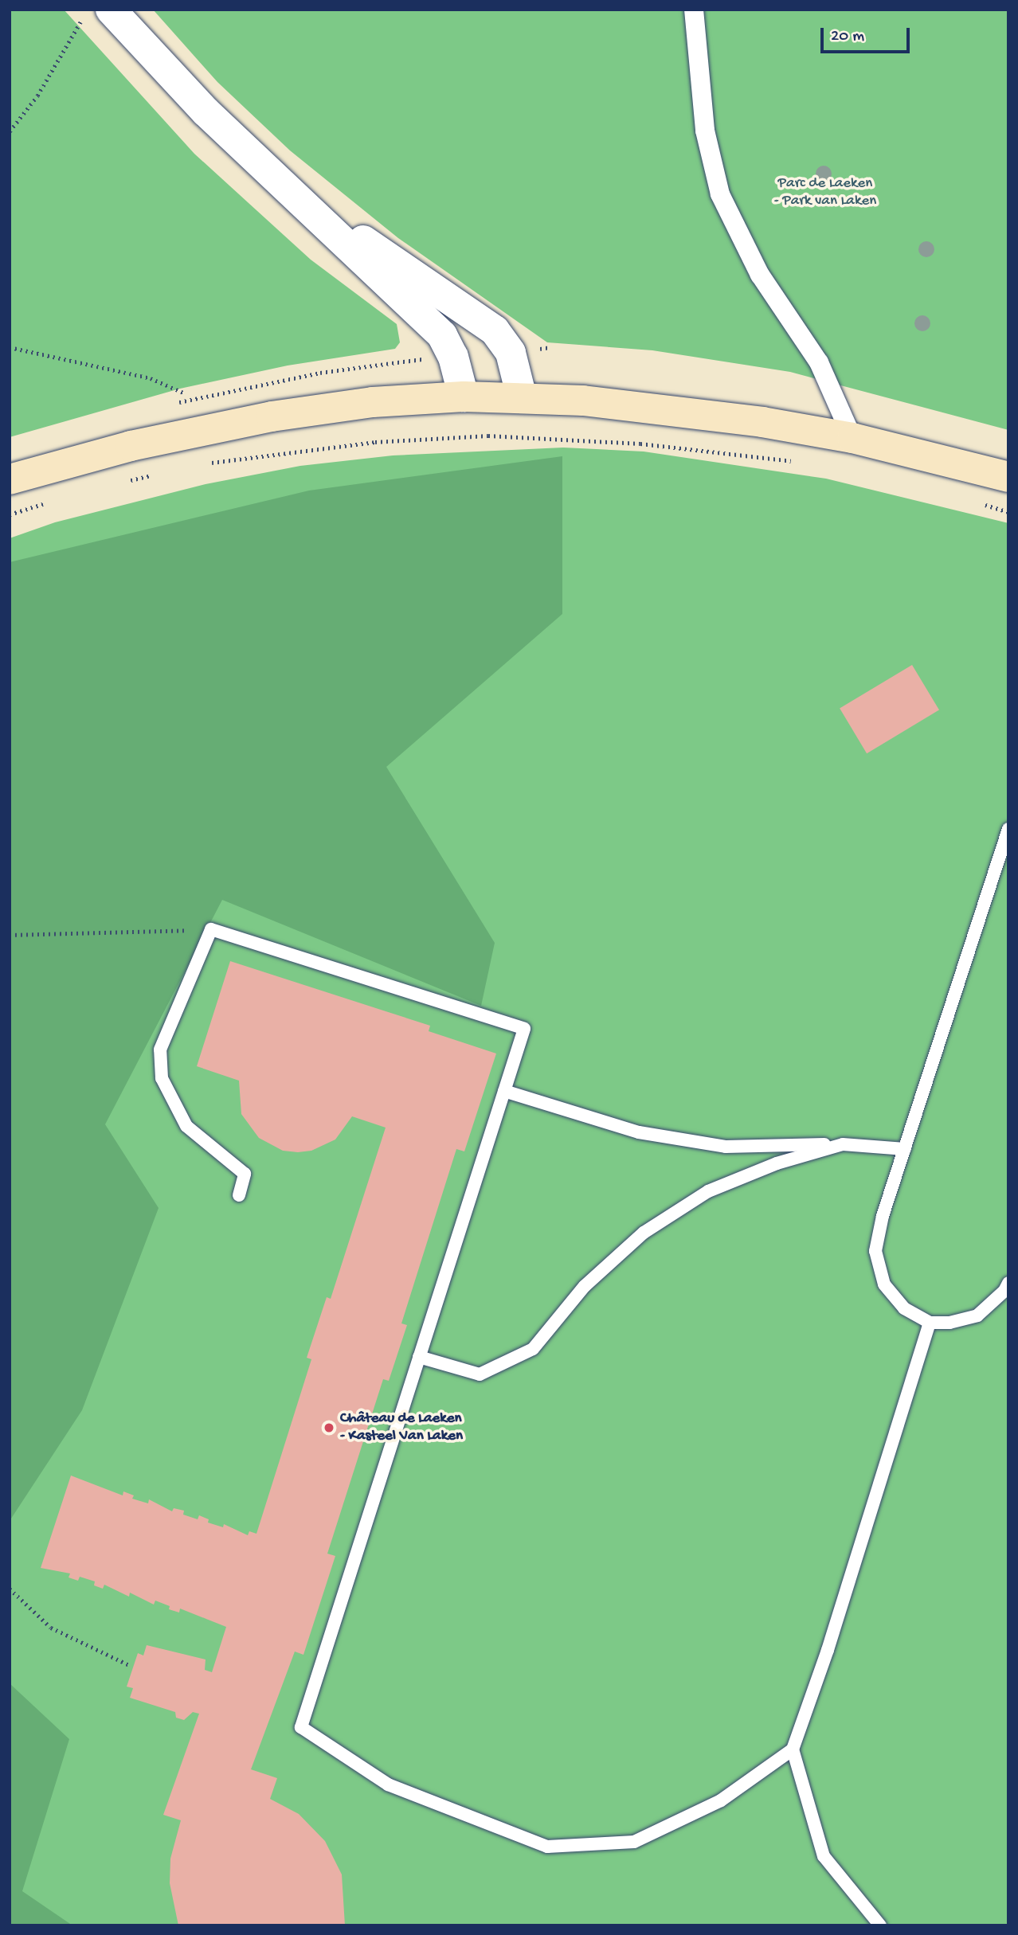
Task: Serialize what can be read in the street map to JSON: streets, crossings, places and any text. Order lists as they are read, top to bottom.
{
  "parks": ["Parc de Laeken - Park van Laken"],
  "places": ["Château de Laeken - Kasteel Van Laken"],
  "scale_bar": "20 m"
}
